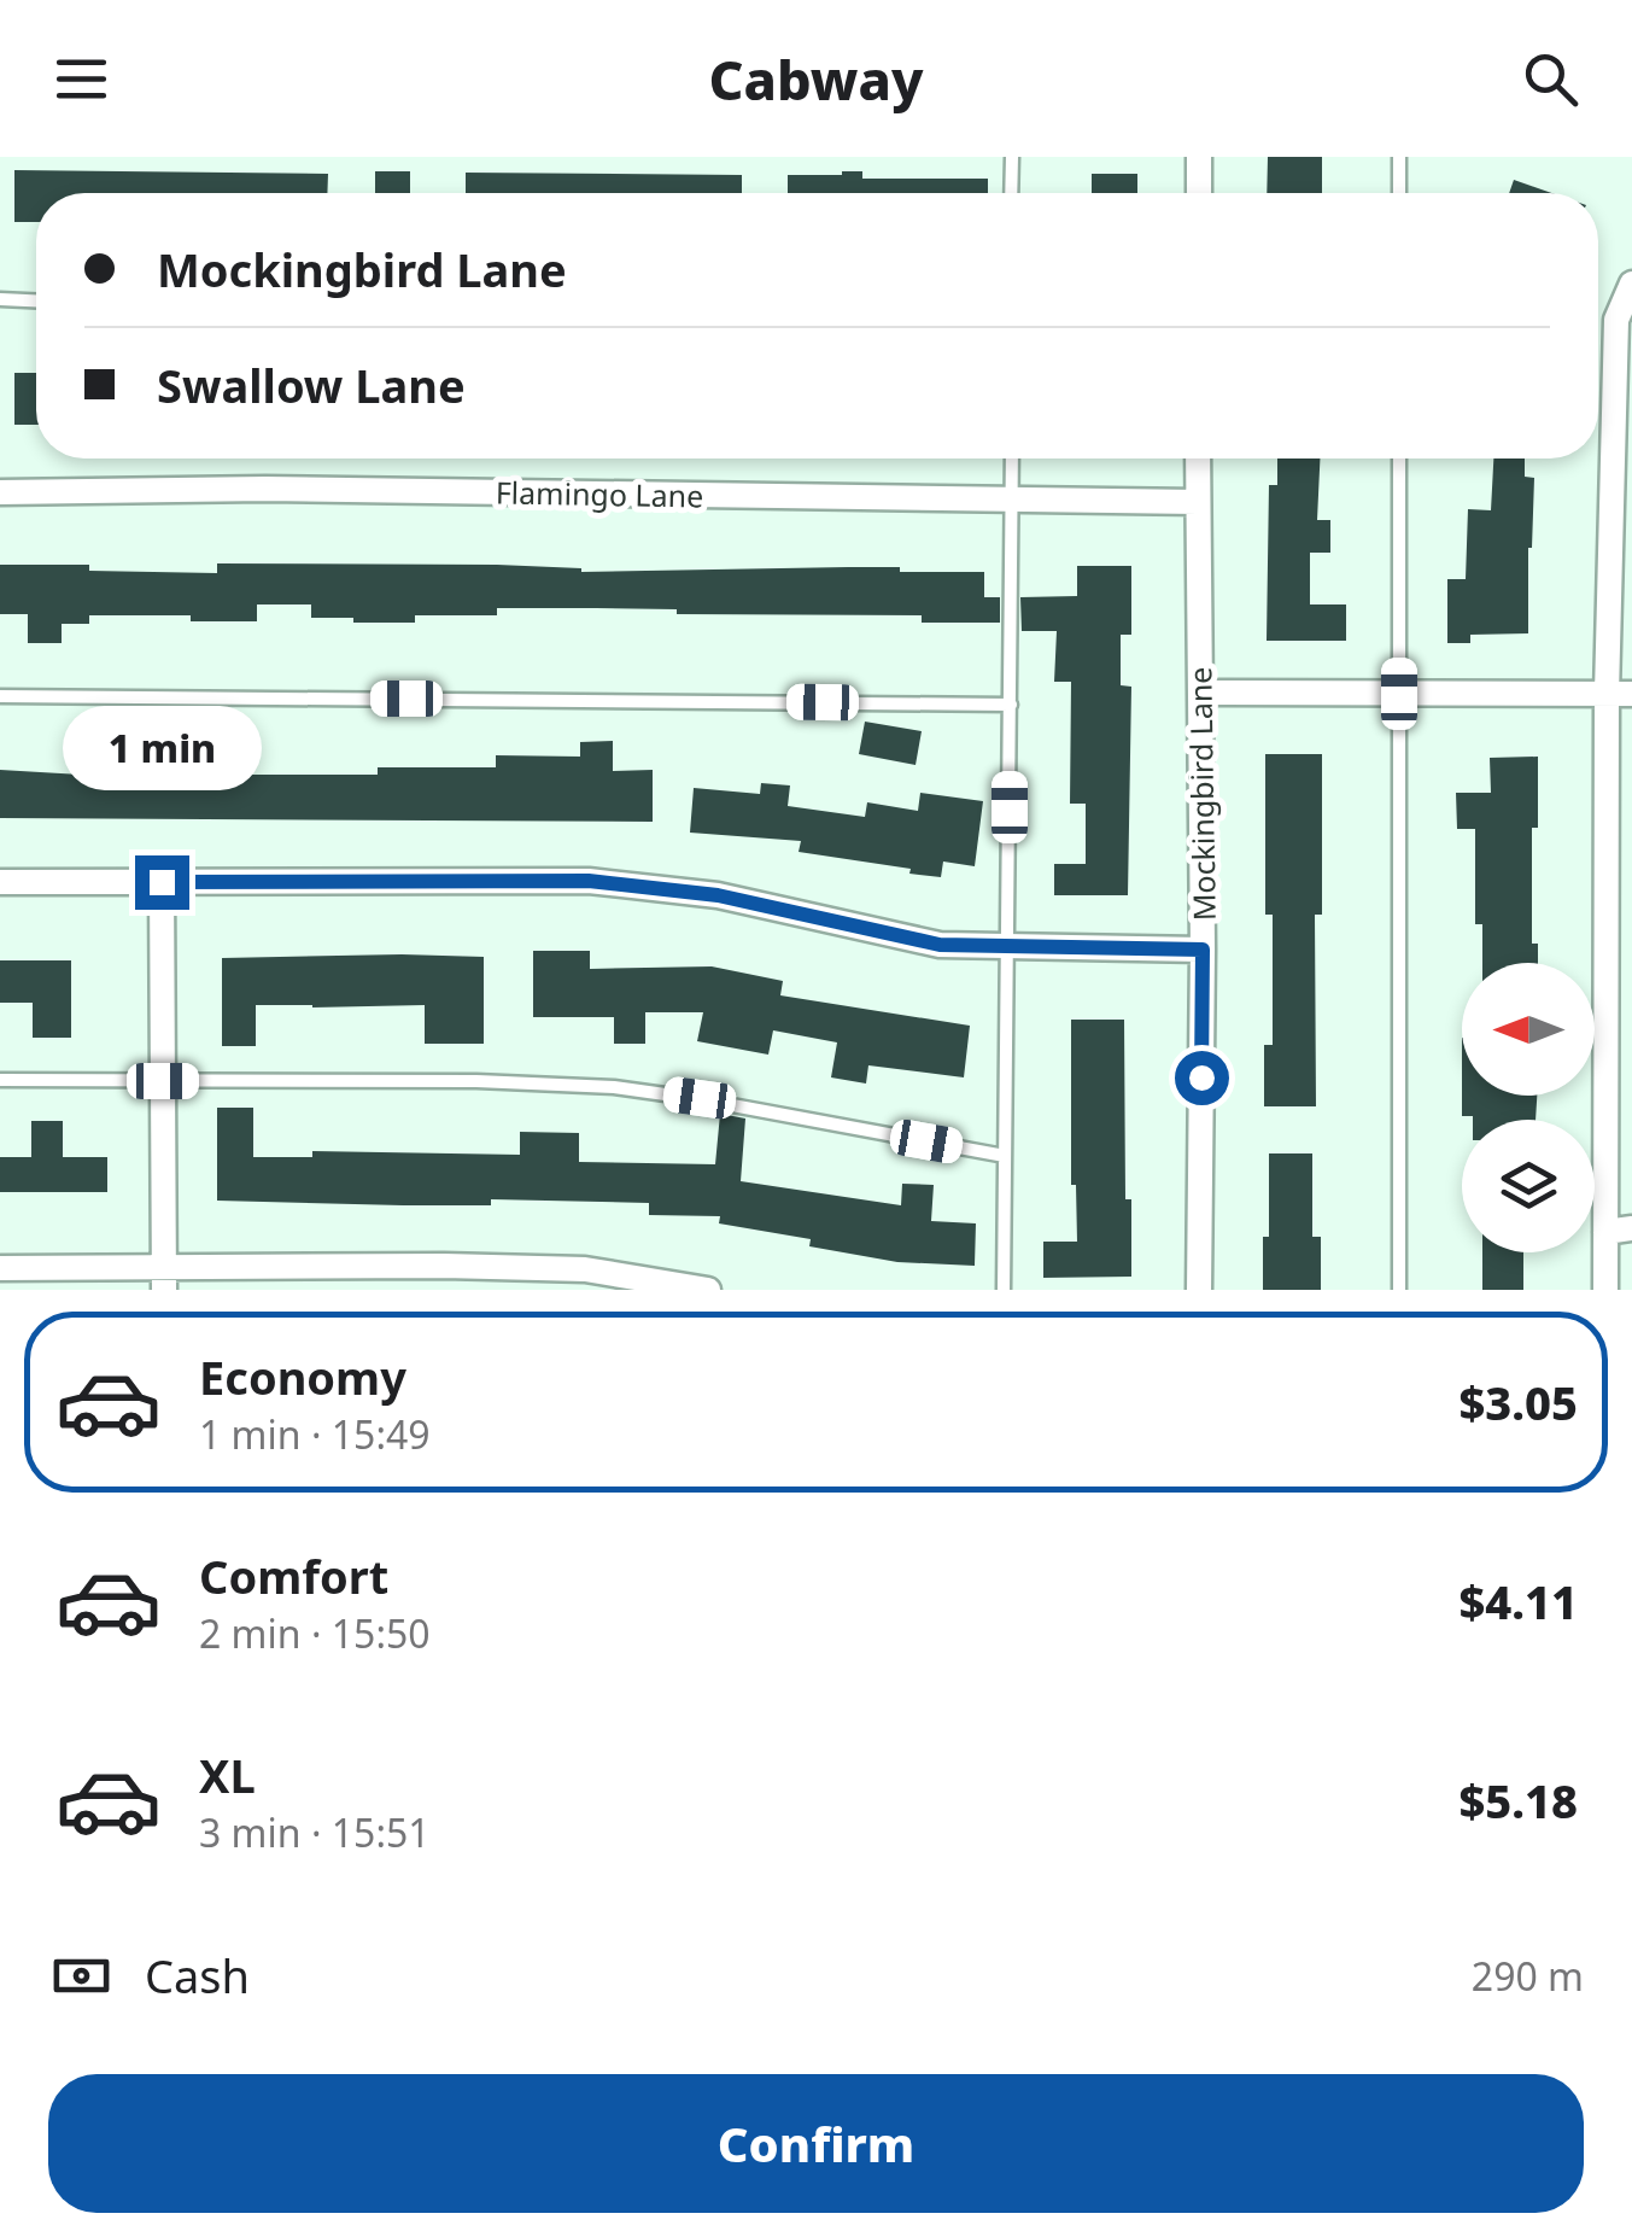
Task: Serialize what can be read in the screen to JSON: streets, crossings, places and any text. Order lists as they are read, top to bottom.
{
  "streets": {
    "street": ["Flamingo Lane", "Mockingbird Lane"]
  },
  "crossings": [
    ["Flamingo Lane", "Mockingbird Lane"]
  ],
  "north": "left",
  "page": {
    "header": "Cabway",
    "banner": ["Mockingbird Lane", "Swallow Lane"],
    "bubble": "1 min",
    "list": [
      {
        "name": "Economy",
        "note": "1 min · 15:49",
        "value": "$3.05"
      },
      {
        "name": "Comfort",
        "note": "2 min · 15:50",
        "value": "$4.11"
      },
      {
        "name": "XL",
        "note": "3 min · 15:51",
        "value": "$5.18"
      }
    ],
    "pay": ["Cash", "290 m"],
    "buttons": "Confirm"
  }
}
